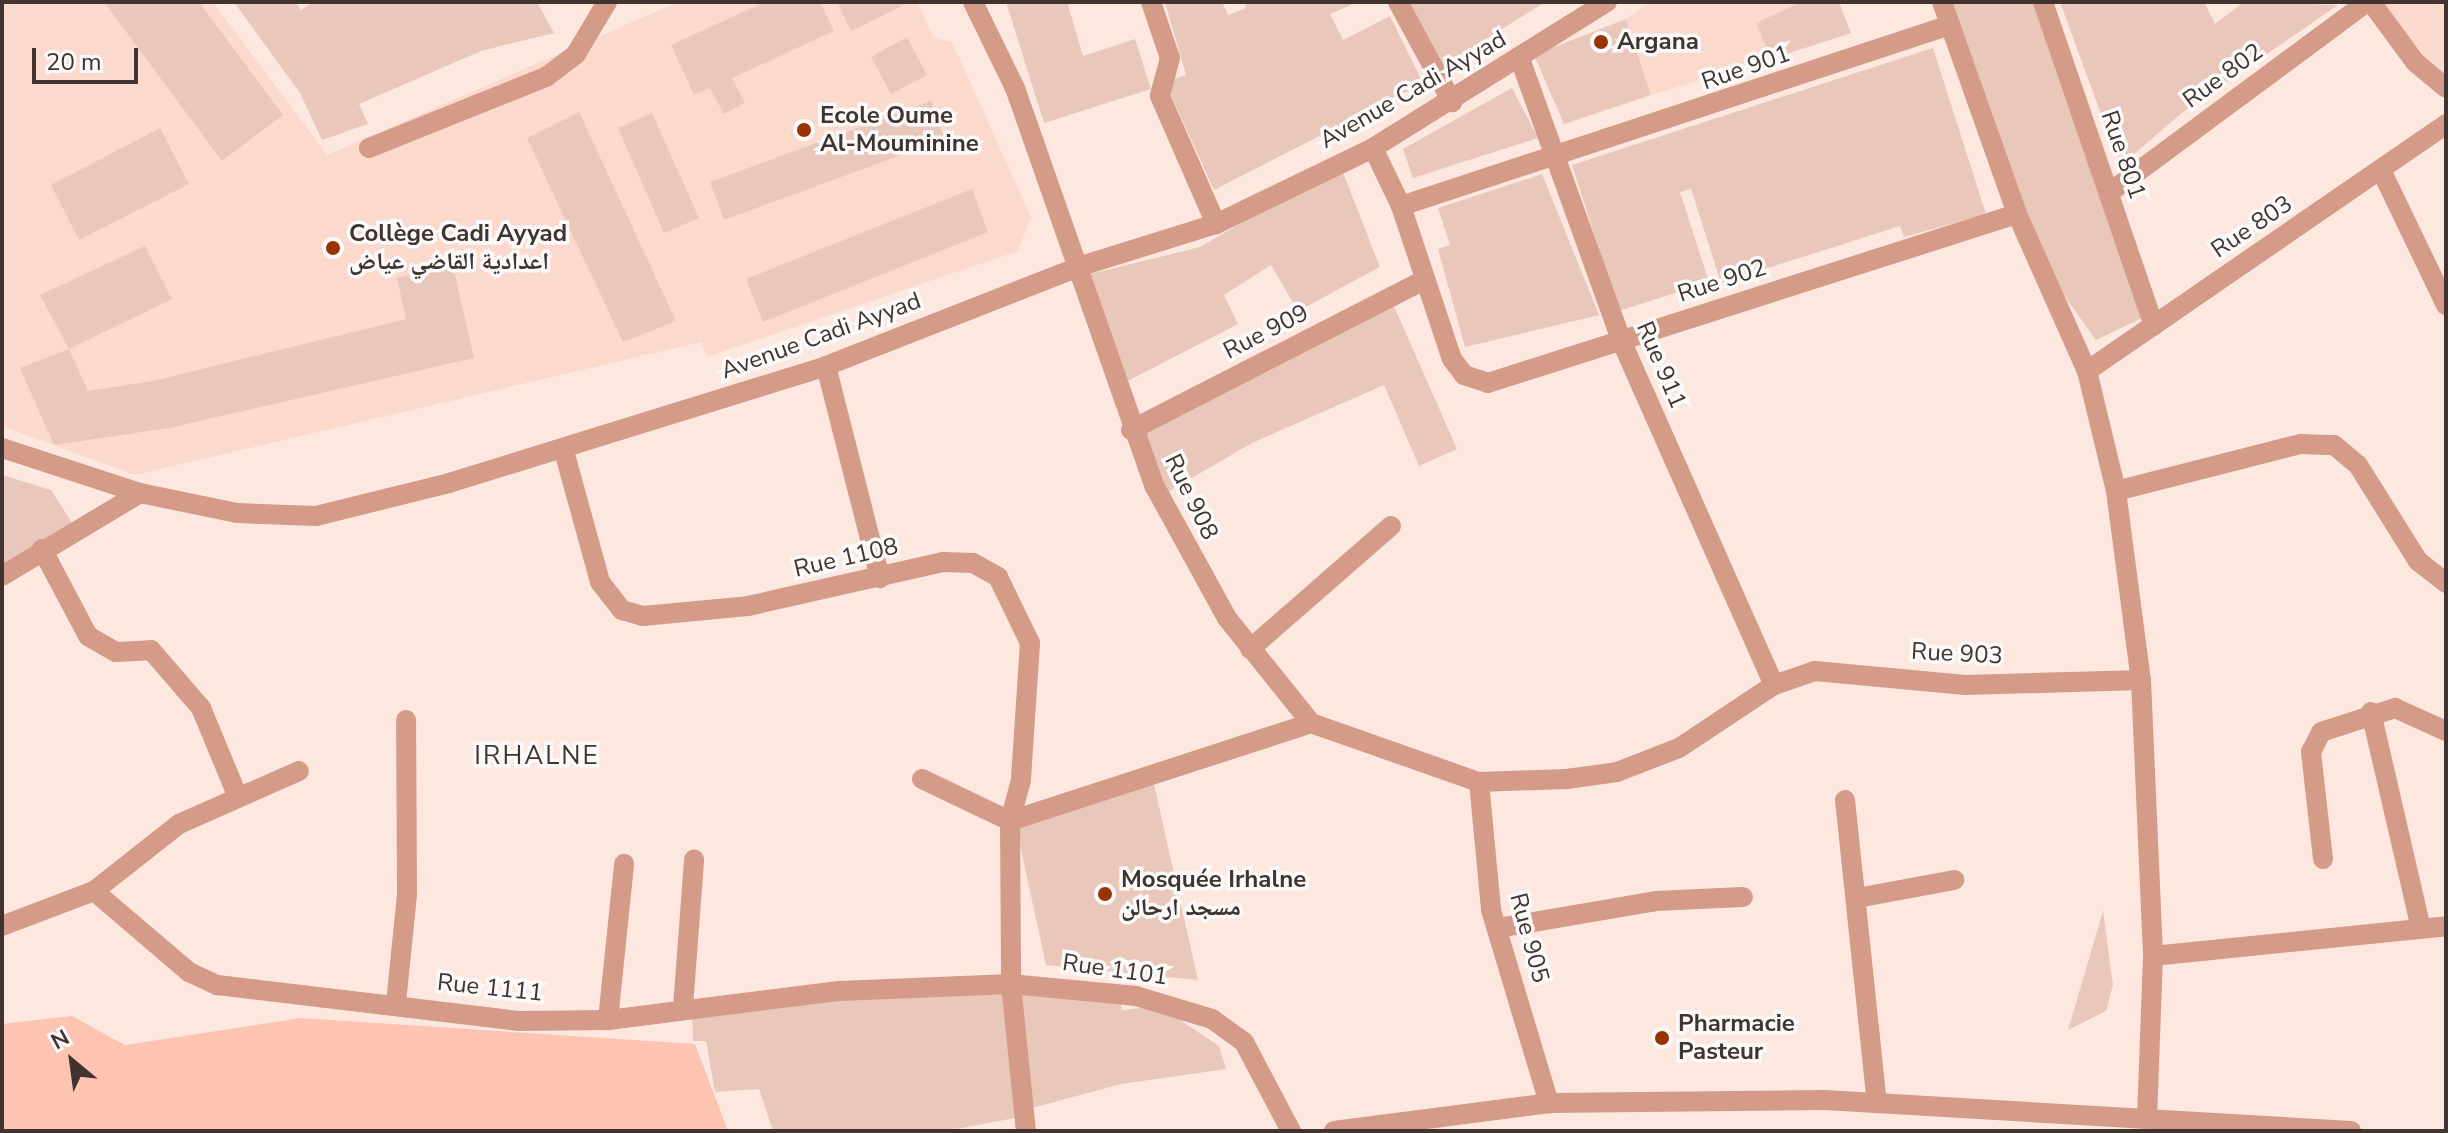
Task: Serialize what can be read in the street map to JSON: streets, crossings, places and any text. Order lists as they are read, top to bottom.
{
  "streets": {
    "street": [
      "Rue 901",
      "Rue 802",
      "Avenue Cadi Ayyad",
      "Rue 801",
      "Rue 803",
      "Rue 902",
      "Rue 909",
      "Rue 911",
      "Rue 908",
      "Rue 1108",
      "Rue 903",
      "Rue 905",
      "Rue 1101",
      "Rue 1111"
    ]
  },
  "crossings": [
    ["Rue 901", "Rue 911"],
    ["Rue 802", "Rue 801"],
    ["Avenue Cadi Ayyad", "Rue 911"],
    ["Avenue Cadi Ayyad", "Rue 908"],
    ["Avenue Cadi Ayyad", "Rue 1108"],
    ["Rue 801", "Rue 803"],
    ["Rue 902", "Rue 909"],
    ["Rue 902", "Rue 911"],
    ["Rue 909", "Rue 908"],
    ["Rue 911", "Rue 903"],
    ["Rue 1108", "Rue 1101"],
    ["Rue 1108", "Rue 1111"],
    ["Rue 1101", "Rue 1111"]
  ],
  "districts": ["IRHALNE"],
  "places": [
    "Argana",
    "Ecole Oume Al-Mouminine",
    "Collège Cadi Ayyad اعدادية القاضي عياض",
    "Mosquée Irhalne مسجد ارحالن",
    "Pharmacie Pasteur"
  ],
  "scale_bar": "20 m",
  "north": "top left"
}
